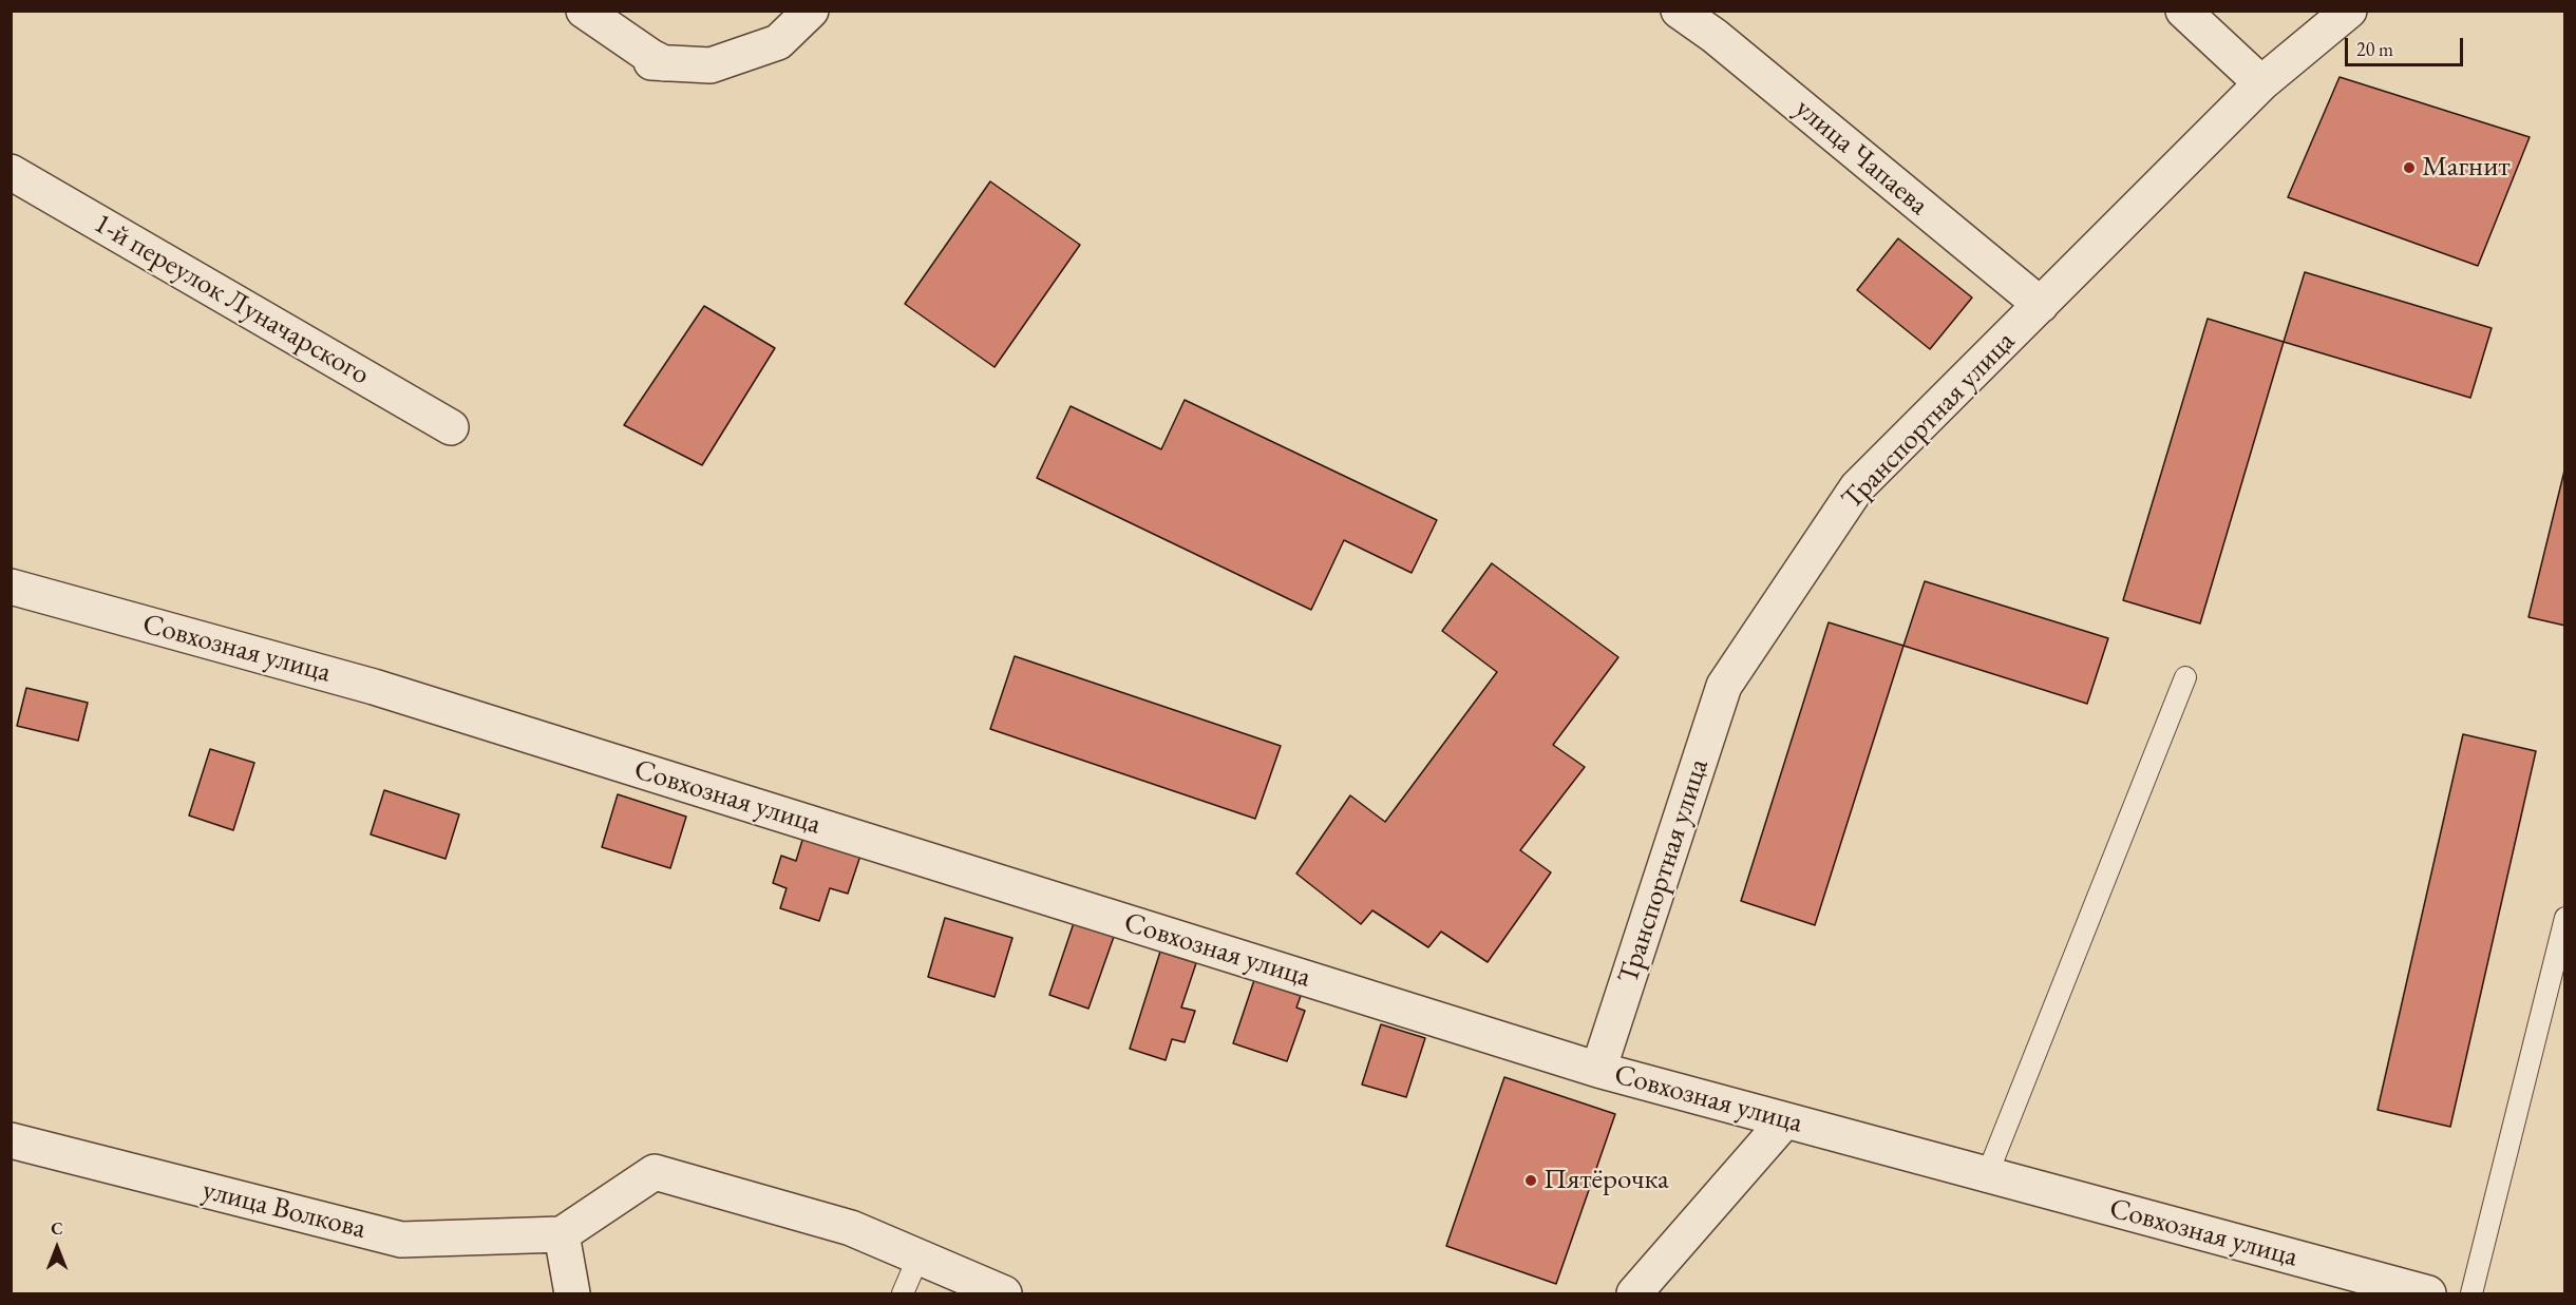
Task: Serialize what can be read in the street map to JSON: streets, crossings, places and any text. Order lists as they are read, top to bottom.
{
  "streets": {
    "street": [
      "улица Чапаева",
      "1-й переулок Луначарского",
      "Транспортная улица",
      "Совхозная улица",
      "улица Волкова"
    ]
  },
  "crossings": [
    ["улица Чапаева", "Транспортная улица"],
    ["Транспортная улица", "Совхозная улица"]
  ],
  "places": ["Магнит", "Пятёрочка"],
  "scale_bar": "20 m",
  "north": "top"
}
